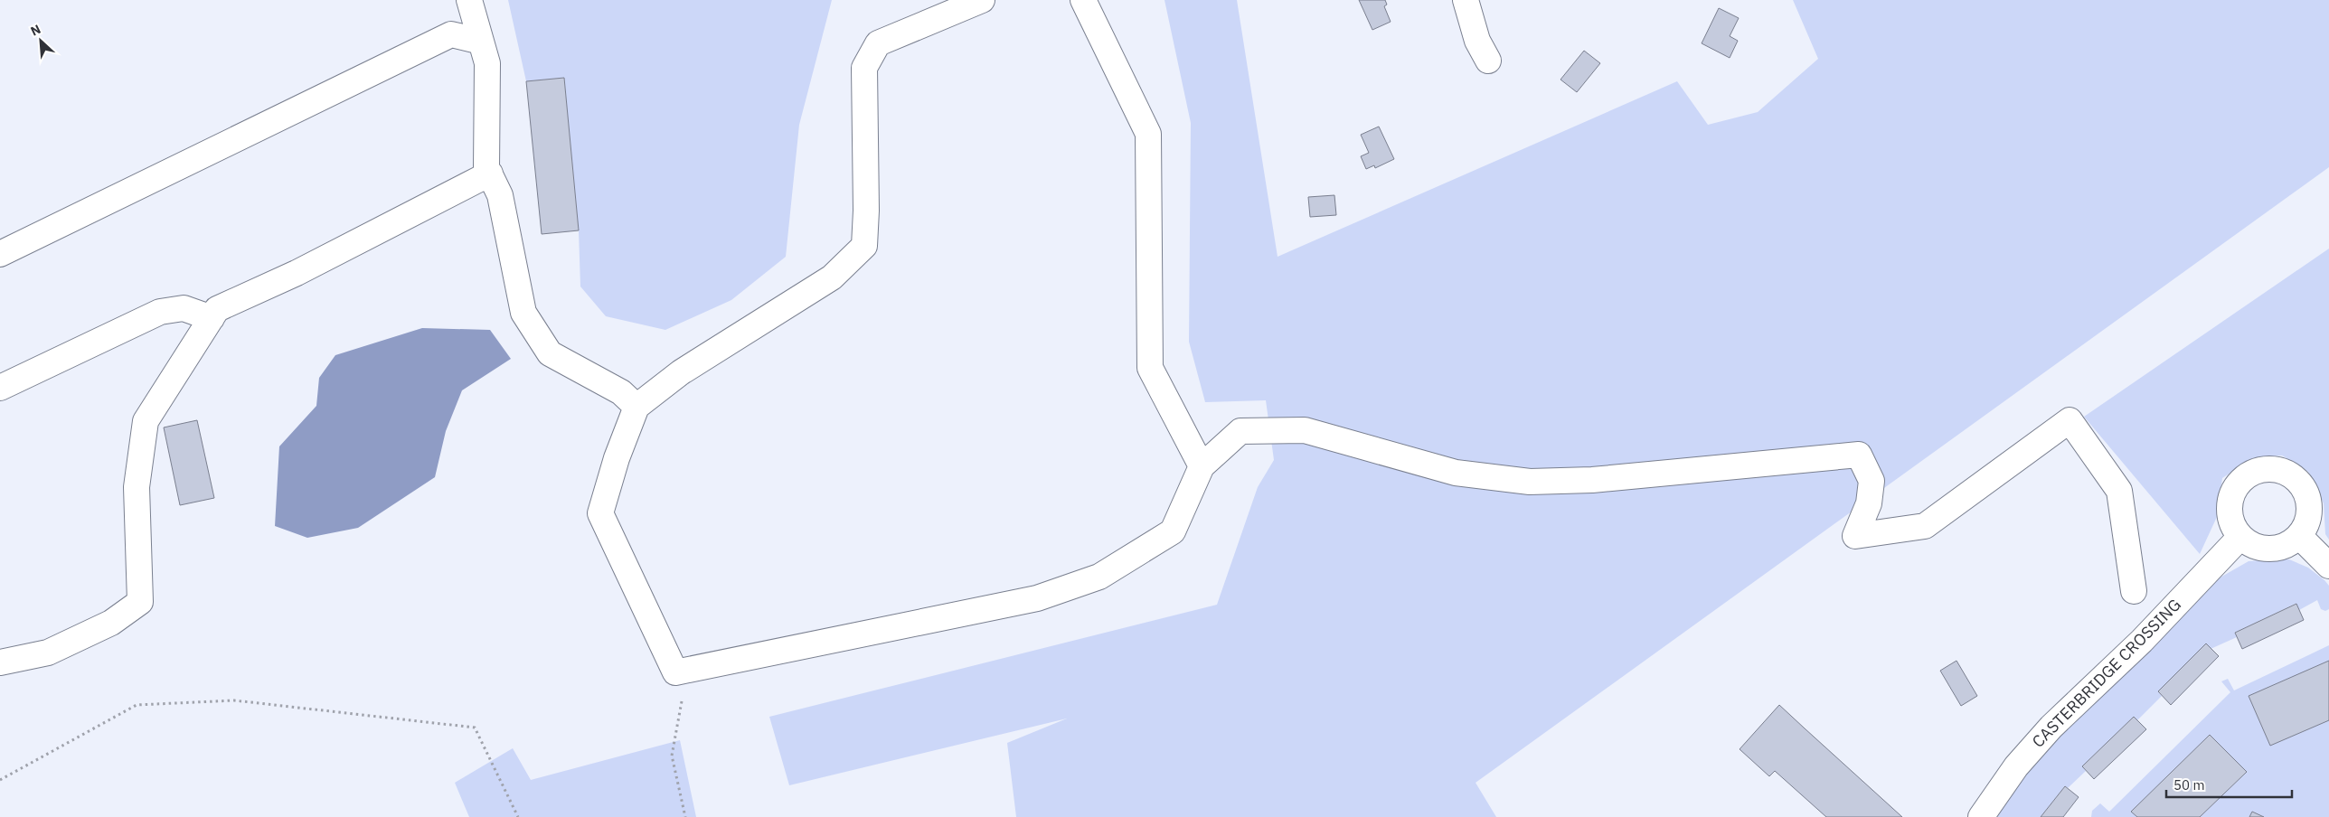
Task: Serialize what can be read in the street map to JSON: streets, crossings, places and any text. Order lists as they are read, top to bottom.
{
  "streets": {
    "street": ["CASTERBRIDGE CROSSING"]
  },
  "scale_bar": "50 m",
  "north": "top left"
}
